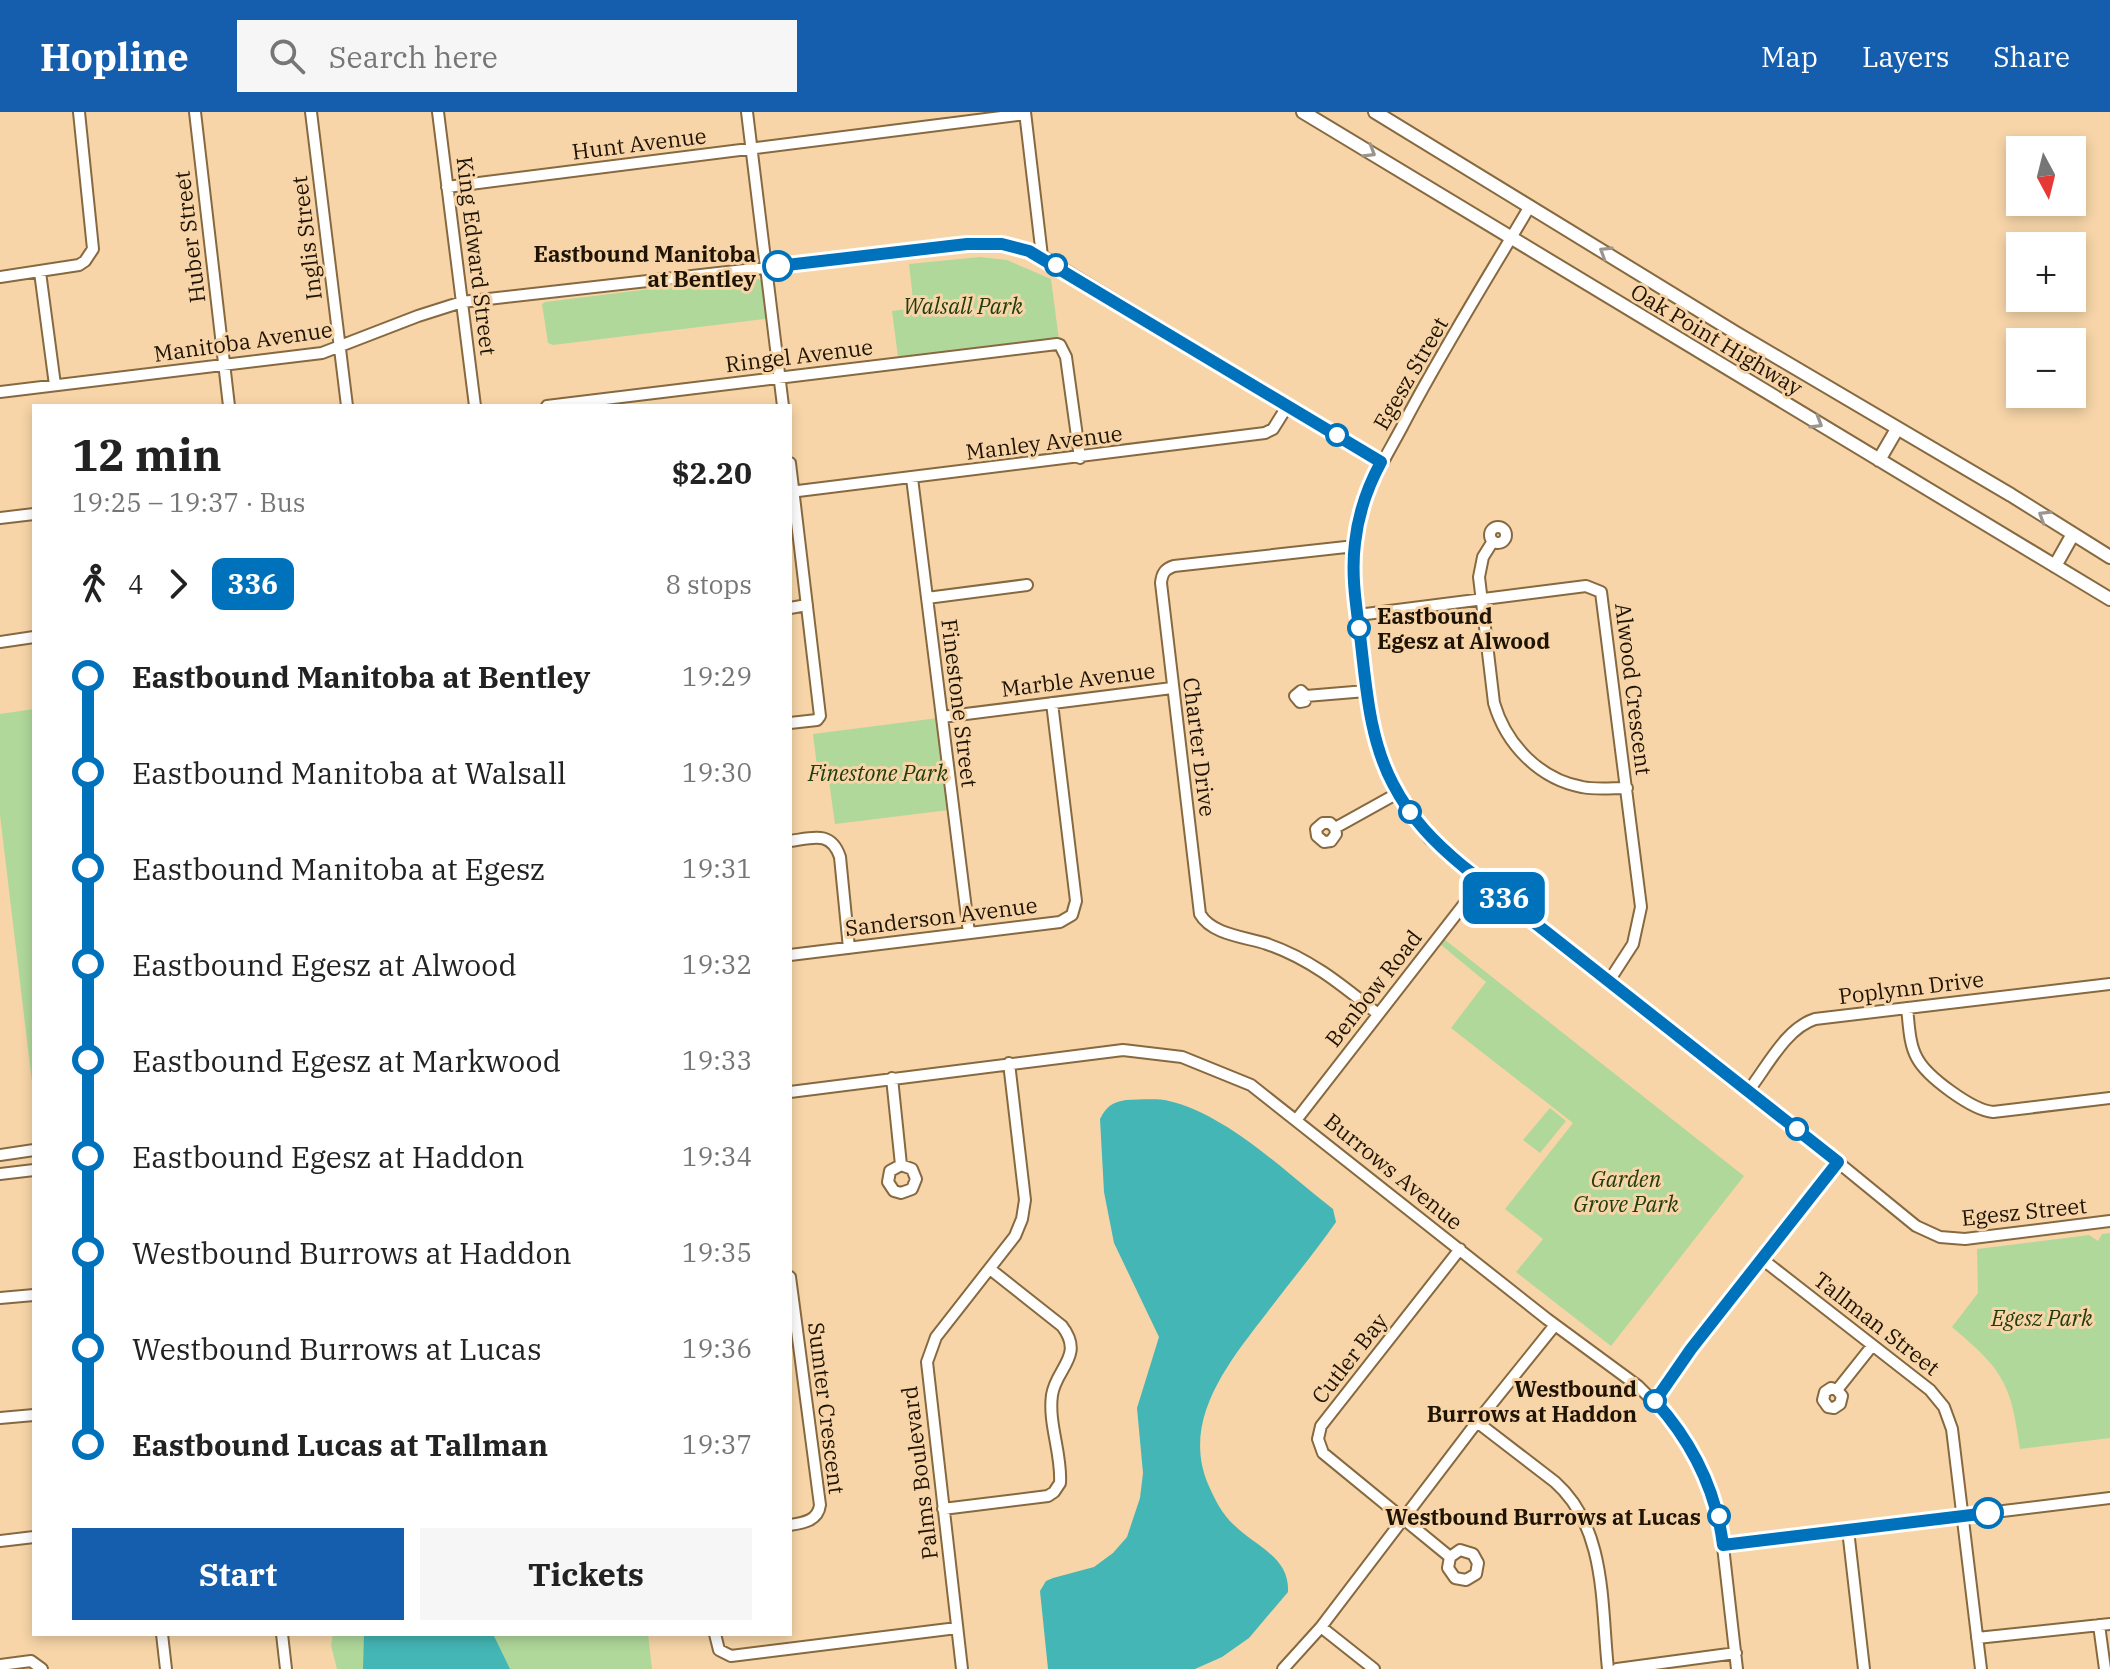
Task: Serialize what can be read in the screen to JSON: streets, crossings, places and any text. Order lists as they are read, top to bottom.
{
  "streets": {
    "main road": ["Oak Point Highway"],
    "street": [
      "Hunt Avenue",
      "Huber Street",
      "Inglis Street",
      "King Edward Street",
      "Manitoba Avenue",
      "Ringel Avenue",
      "Egesz Street",
      "Manley Avenue",
      "Marble Avenue",
      "Alwood Crescent",
      "Finestone Street",
      "Charter Drive",
      "Sanderson Avenue",
      "Poplynn Drive",
      "Benbow Road",
      "Burrows Avenue",
      "Tallman Street",
      "Cutler Bay",
      "Sumter Crescent",
      "Palms Boulevard"
    ]
  },
  "crossings": [
    ["Hunt Avenue", "King Edward Street"],
    ["Huber Street", "Manitoba Avenue"],
    ["Inglis Street", "Manitoba Avenue"],
    ["King Edward Street", "Manitoba Avenue"],
    ["Oak Point Highway", "Egesz Street"],
    ["Manitoba Avenue", "Egesz Street"],
    ["Manitoba Avenue", "Manley Avenue"],
    ["Ringel Avenue", "Manley Avenue"],
    ["Egesz Street", "Alwood Crescent"],
    ["Egesz Street", "Charter Drive"],
    ["Egesz Street", "Poplynn Drive"],
    ["Egesz Street", "Benbow Road"],
    ["Manley Avenue", "Finestone Street"],
    ["Marble Avenue", "Finestone Street"],
    ["Marble Avenue", "Charter Drive"],
    ["Marble Avenue", "Sanderson Avenue"],
    ["Finestone Street", "Sanderson Avenue"],
    ["Charter Drive", "Benbow Road"],
    ["Benbow Road", "Burrows Avenue"],
    ["Burrows Avenue", "Cutler Bay"],
    ["Burrows Avenue", "Palms Boulevard"]
  ],
  "parks": [
    "Walsall Park",
    "Finestone Park",
    "Garden Grove Park",
    "Egesz Park"
  ],
  "places": [
    "Eastbound Manitoba at Bentley",
    "Eastbound Egesz at Alwood",
    "Westbound Burrows at Haddon",
    "Westbound Burrows at Lucas"
  ],
  "lines": ["bus line 336"],
  "north": "bottom",
  "page": {
    "header": "Hopline",
    "search": "Search here",
    "nav": ["Map", "Layers", "Share"],
    "on_map": "336",
    "map_buttons": ["+", "−"],
    "heading": ["12 min", "19:25 – 19:37 · Bus", "$2.20"],
    "legs": ["4", "336", "8 stops"],
    "list": [
      {
        "name": "Eastbound Manitoba at Bentley",
        "value": "19:29"
      },
      {
        "name": "Eastbound Manitoba at Walsall",
        "value": "19:30"
      },
      {
        "name": "Eastbound Manitoba at Egesz",
        "value": "19:31"
      },
      {
        "name": "Eastbound Egesz at Alwood",
        "value": "19:32"
      },
      {
        "name": "Eastbound Egesz at Markwood",
        "value": "19:33"
      },
      {
        "name": "Eastbound Egesz at Haddon",
        "value": "19:34"
      },
      {
        "name": "Westbound Burrows at Haddon",
        "value": "19:35"
      },
      {
        "name": "Westbound Burrows at Lucas",
        "value": "19:36"
      },
      {
        "name": "Eastbound Lucas at Tallman",
        "value": "19:37"
      }
    ],
    "buttons": ["Start", "Tickets"]
  }
}
